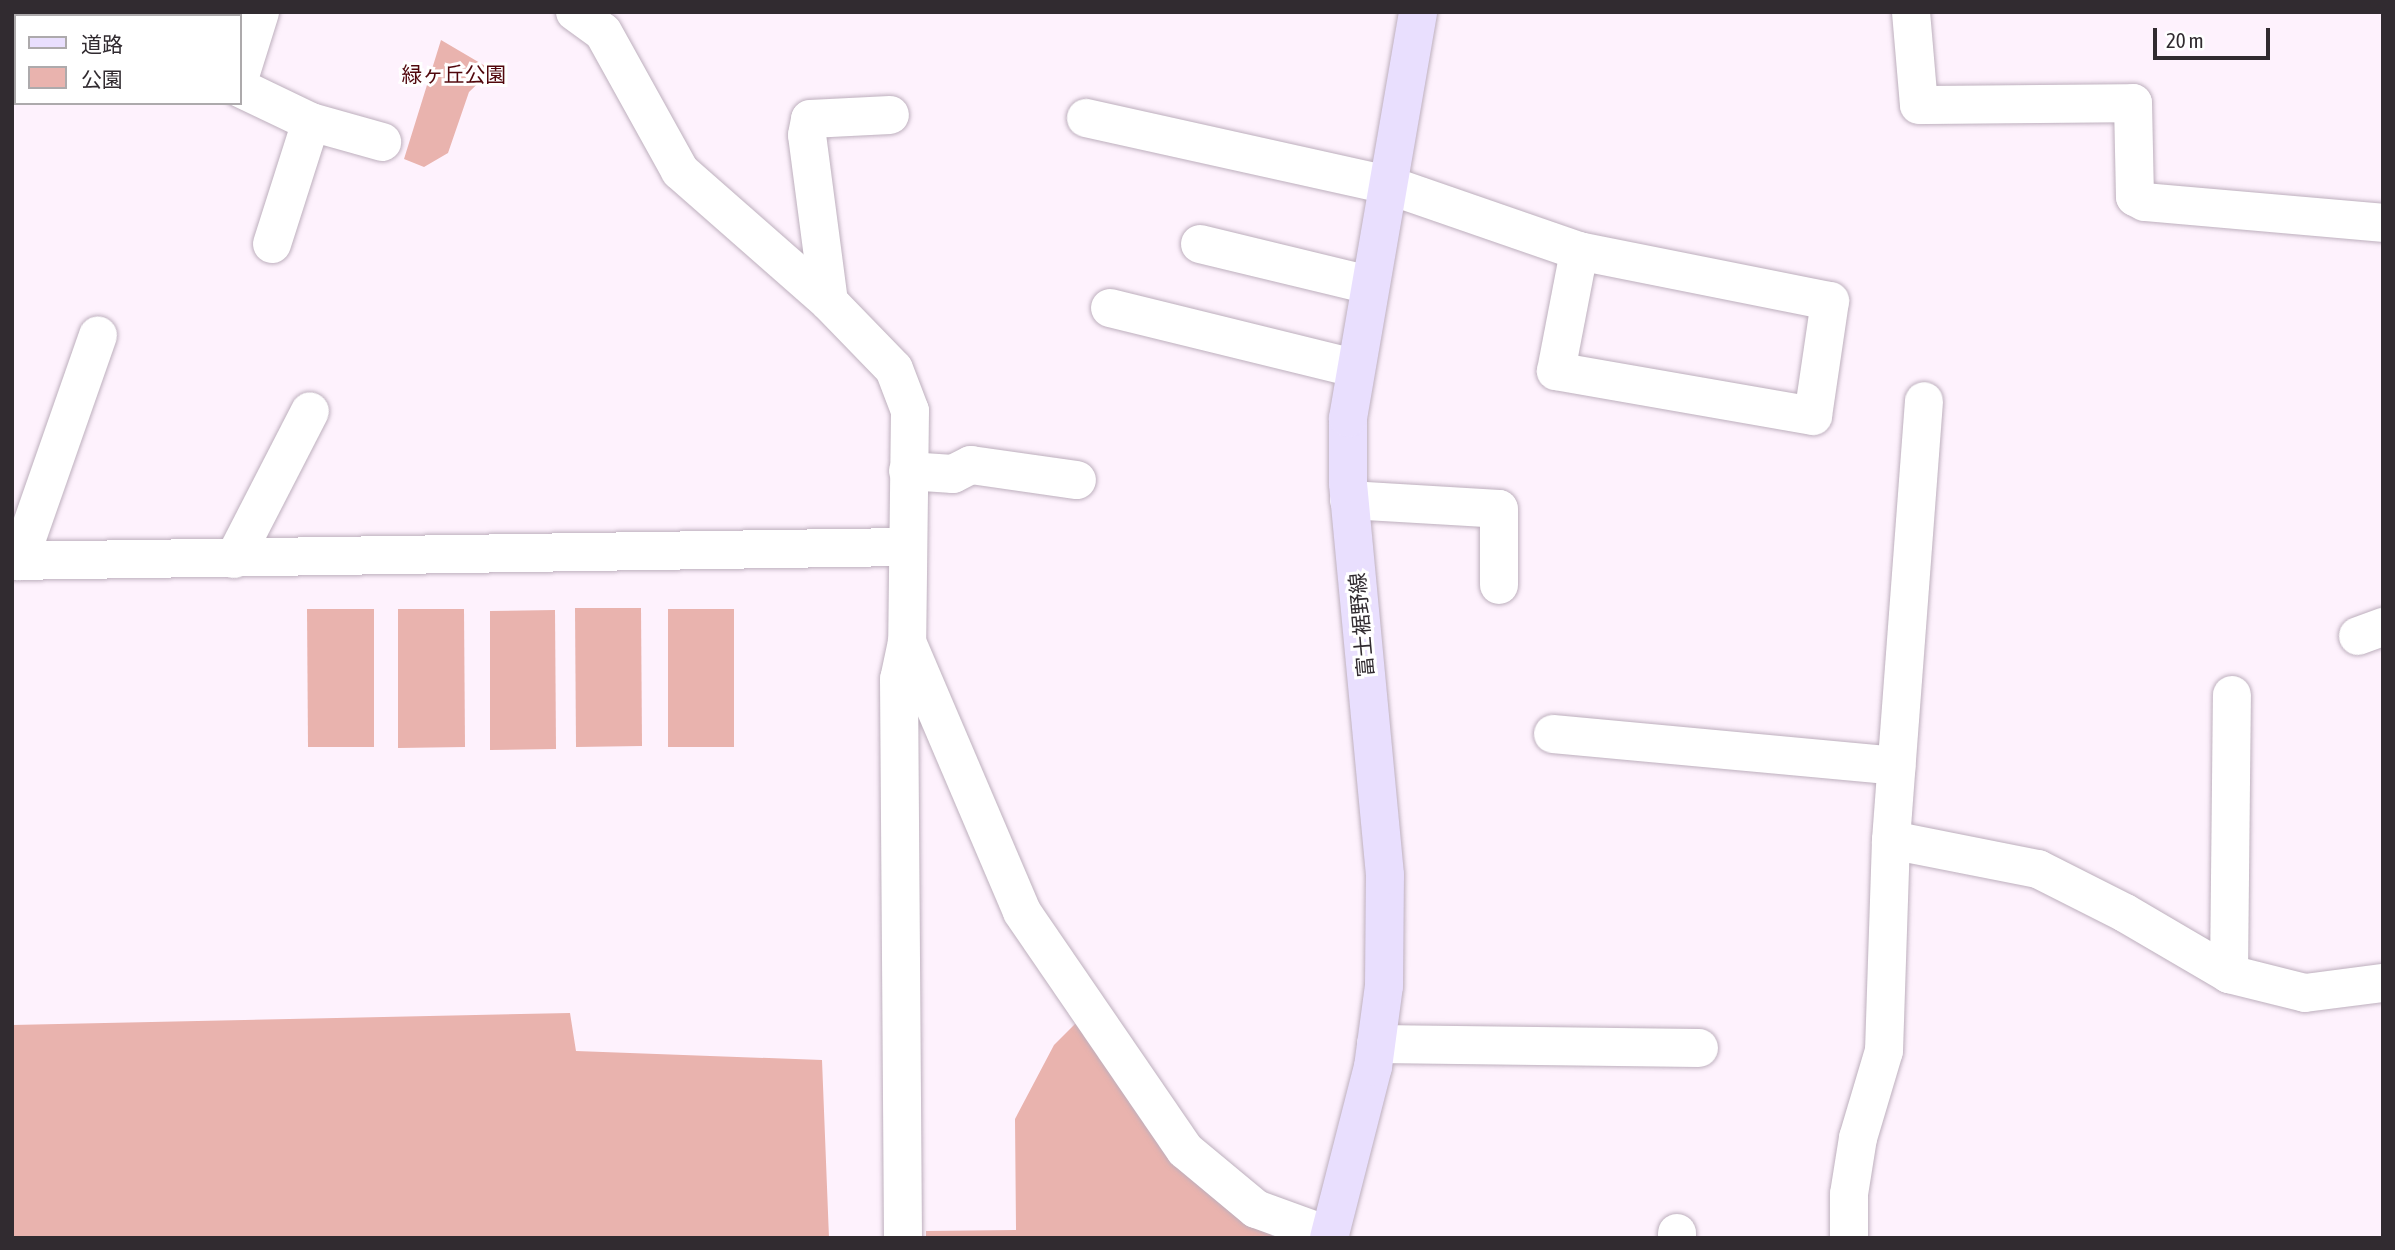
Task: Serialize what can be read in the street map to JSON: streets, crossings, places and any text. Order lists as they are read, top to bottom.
{
  "streets": {
    "main road": ["富士裾野線"]
  },
  "parks": ["緑ヶ丘公園"],
  "legend": ["道路", "公園"],
  "scale_bar": "20 m"
}
